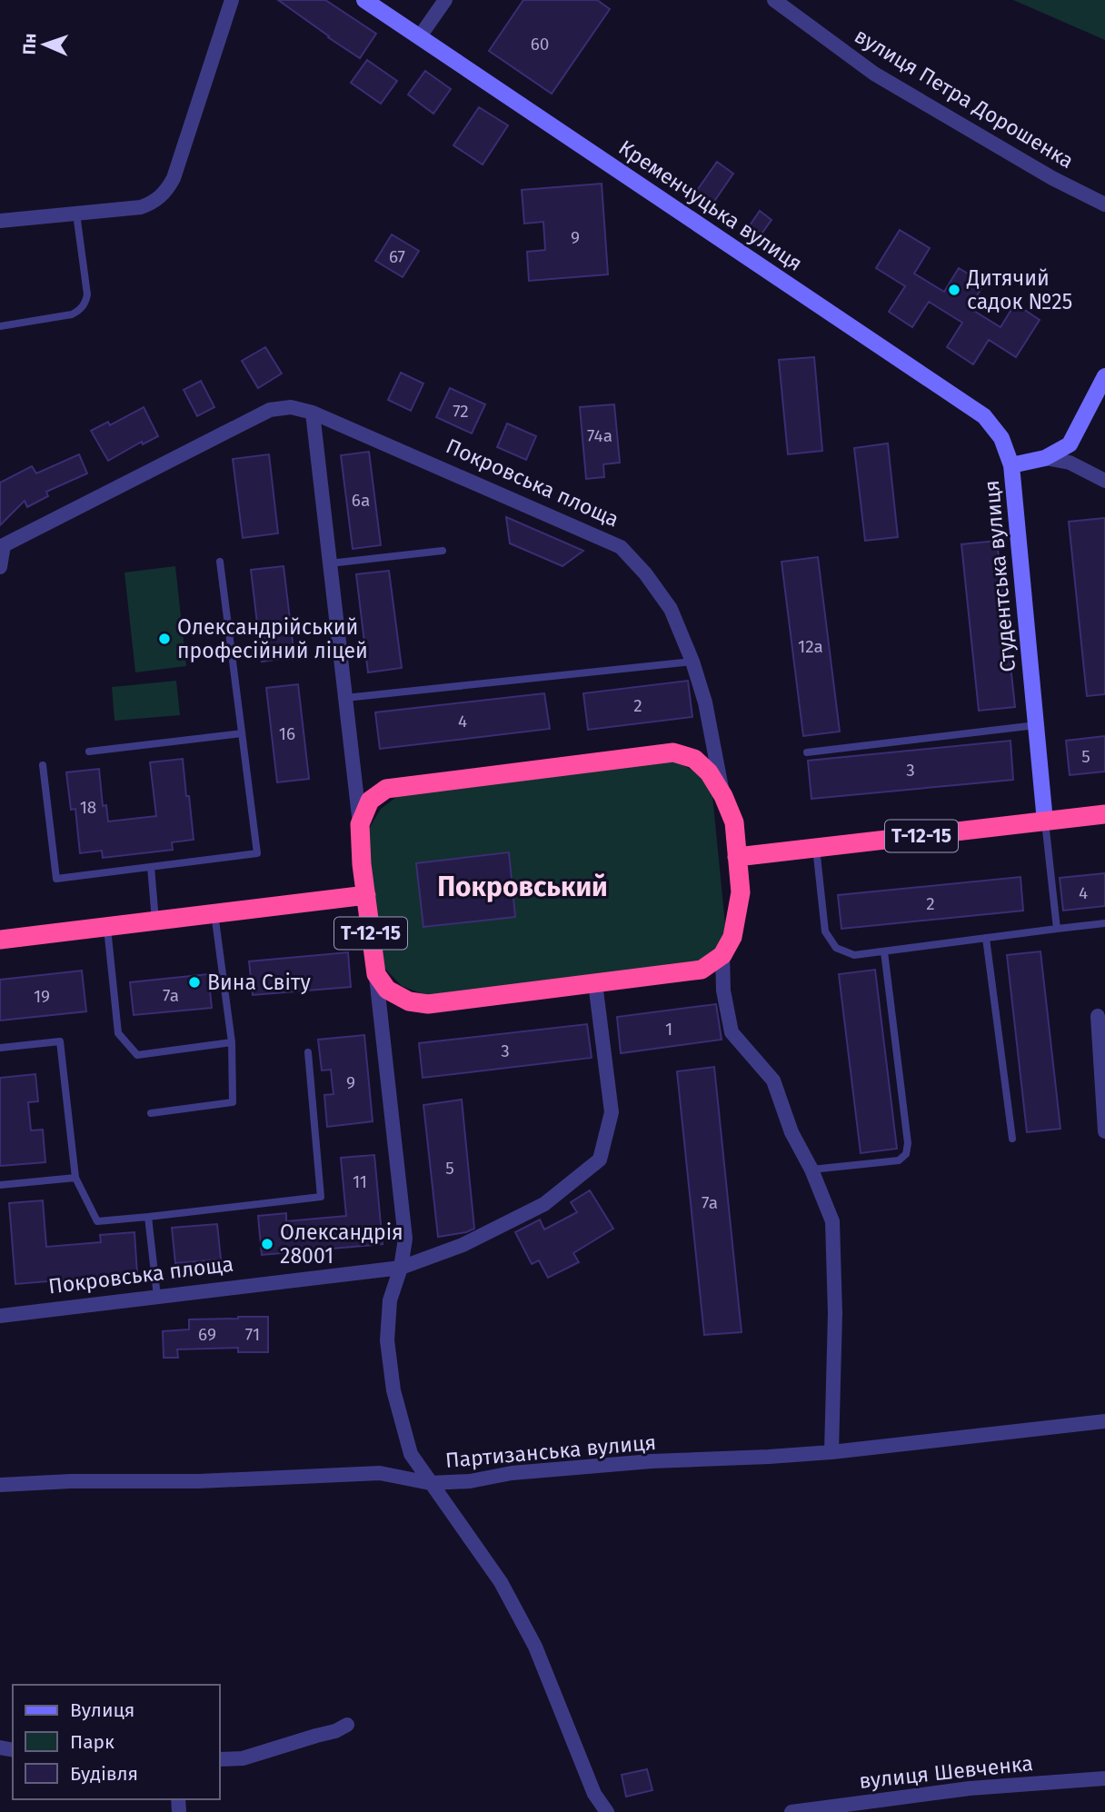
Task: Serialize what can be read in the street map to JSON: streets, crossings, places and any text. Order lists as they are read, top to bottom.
{
  "streets": {
    "highway": ["Покровська площа", "Т-12-15"],
    "street": [
      "вулиця Петра Дорошенка",
      "Кременчуцька вулиця",
      "Студентська вулиця",
      "Партизанська вулиця",
      "вулиця Шевченка"
    ]
  },
  "crossings": [
    ["Кременчуцька вулиця", "Студентська вулиця"],
    ["Покровська площа", "Т-12-15"],
    ["Студентська вулиця", "Т-12-15"]
  ],
  "districts": ["Покровський"],
  "places": [
    "Дитячий садок №25",
    "Олександрійський професійний ліцей",
    "Вина Світу",
    "Олександрія 28001"
  ],
  "house_numbers": [
    "60",
    "9",
    "67",
    "72",
    "74а",
    "6а",
    "12а",
    "2",
    "4",
    "16",
    "5",
    "3",
    "18",
    "4",
    "2",
    "7а",
    "19",
    "1",
    "3",
    "9",
    "5",
    "11",
    "7а",
    "69",
    "71"
  ],
  "legend": ["Вулиця", "Парк", "Будівля"],
  "north": "left"
}
